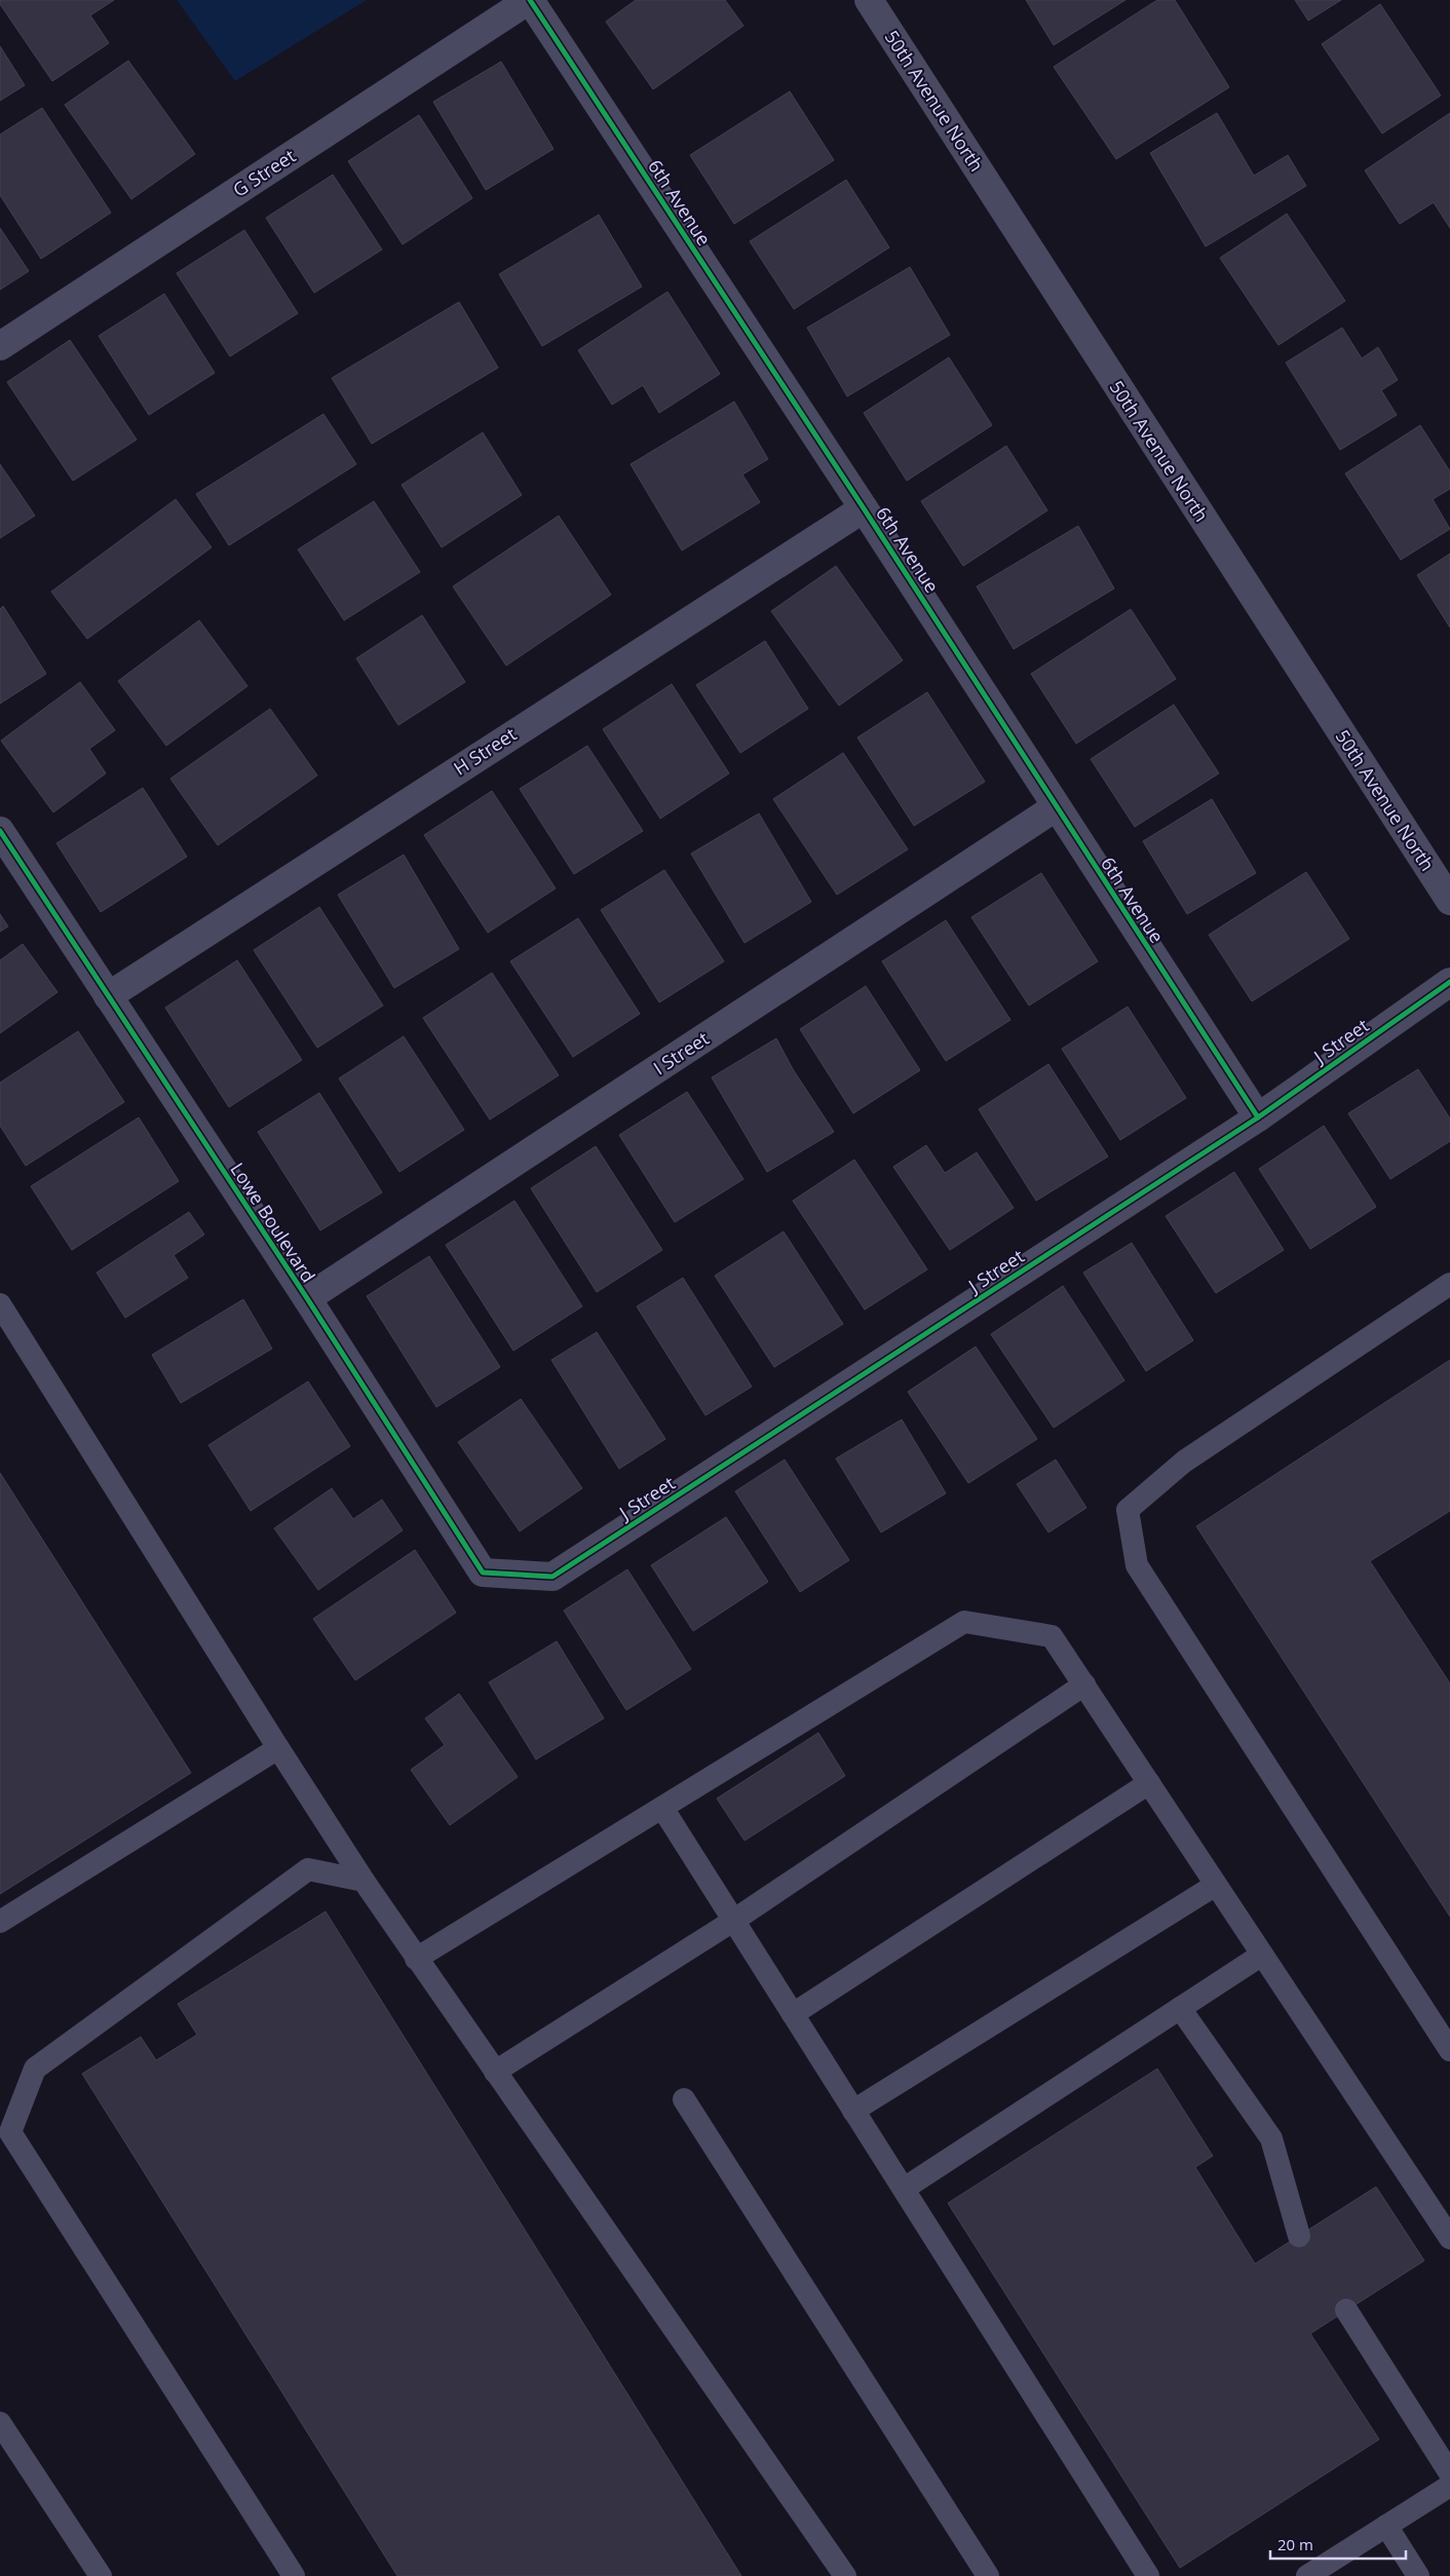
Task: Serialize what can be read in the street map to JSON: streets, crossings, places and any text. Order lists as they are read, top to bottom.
{
  "streets": {
    "street": [
      "50th Avenue North",
      "G Street",
      "6th Avenue",
      "H Street",
      "J Street",
      "I Street",
      "Lowe Boulevard"
    ]
  },
  "crossings": [
    ["G Street", "6th Avenue"],
    ["6th Avenue", "H Street"],
    ["6th Avenue", "J Street"],
    ["6th Avenue", "I Street"],
    ["H Street", "Lowe Boulevard"],
    ["J Street", "Lowe Boulevard"],
    ["I Street", "Lowe Boulevard"]
  ],
  "scale_bar": "20 m"
}
